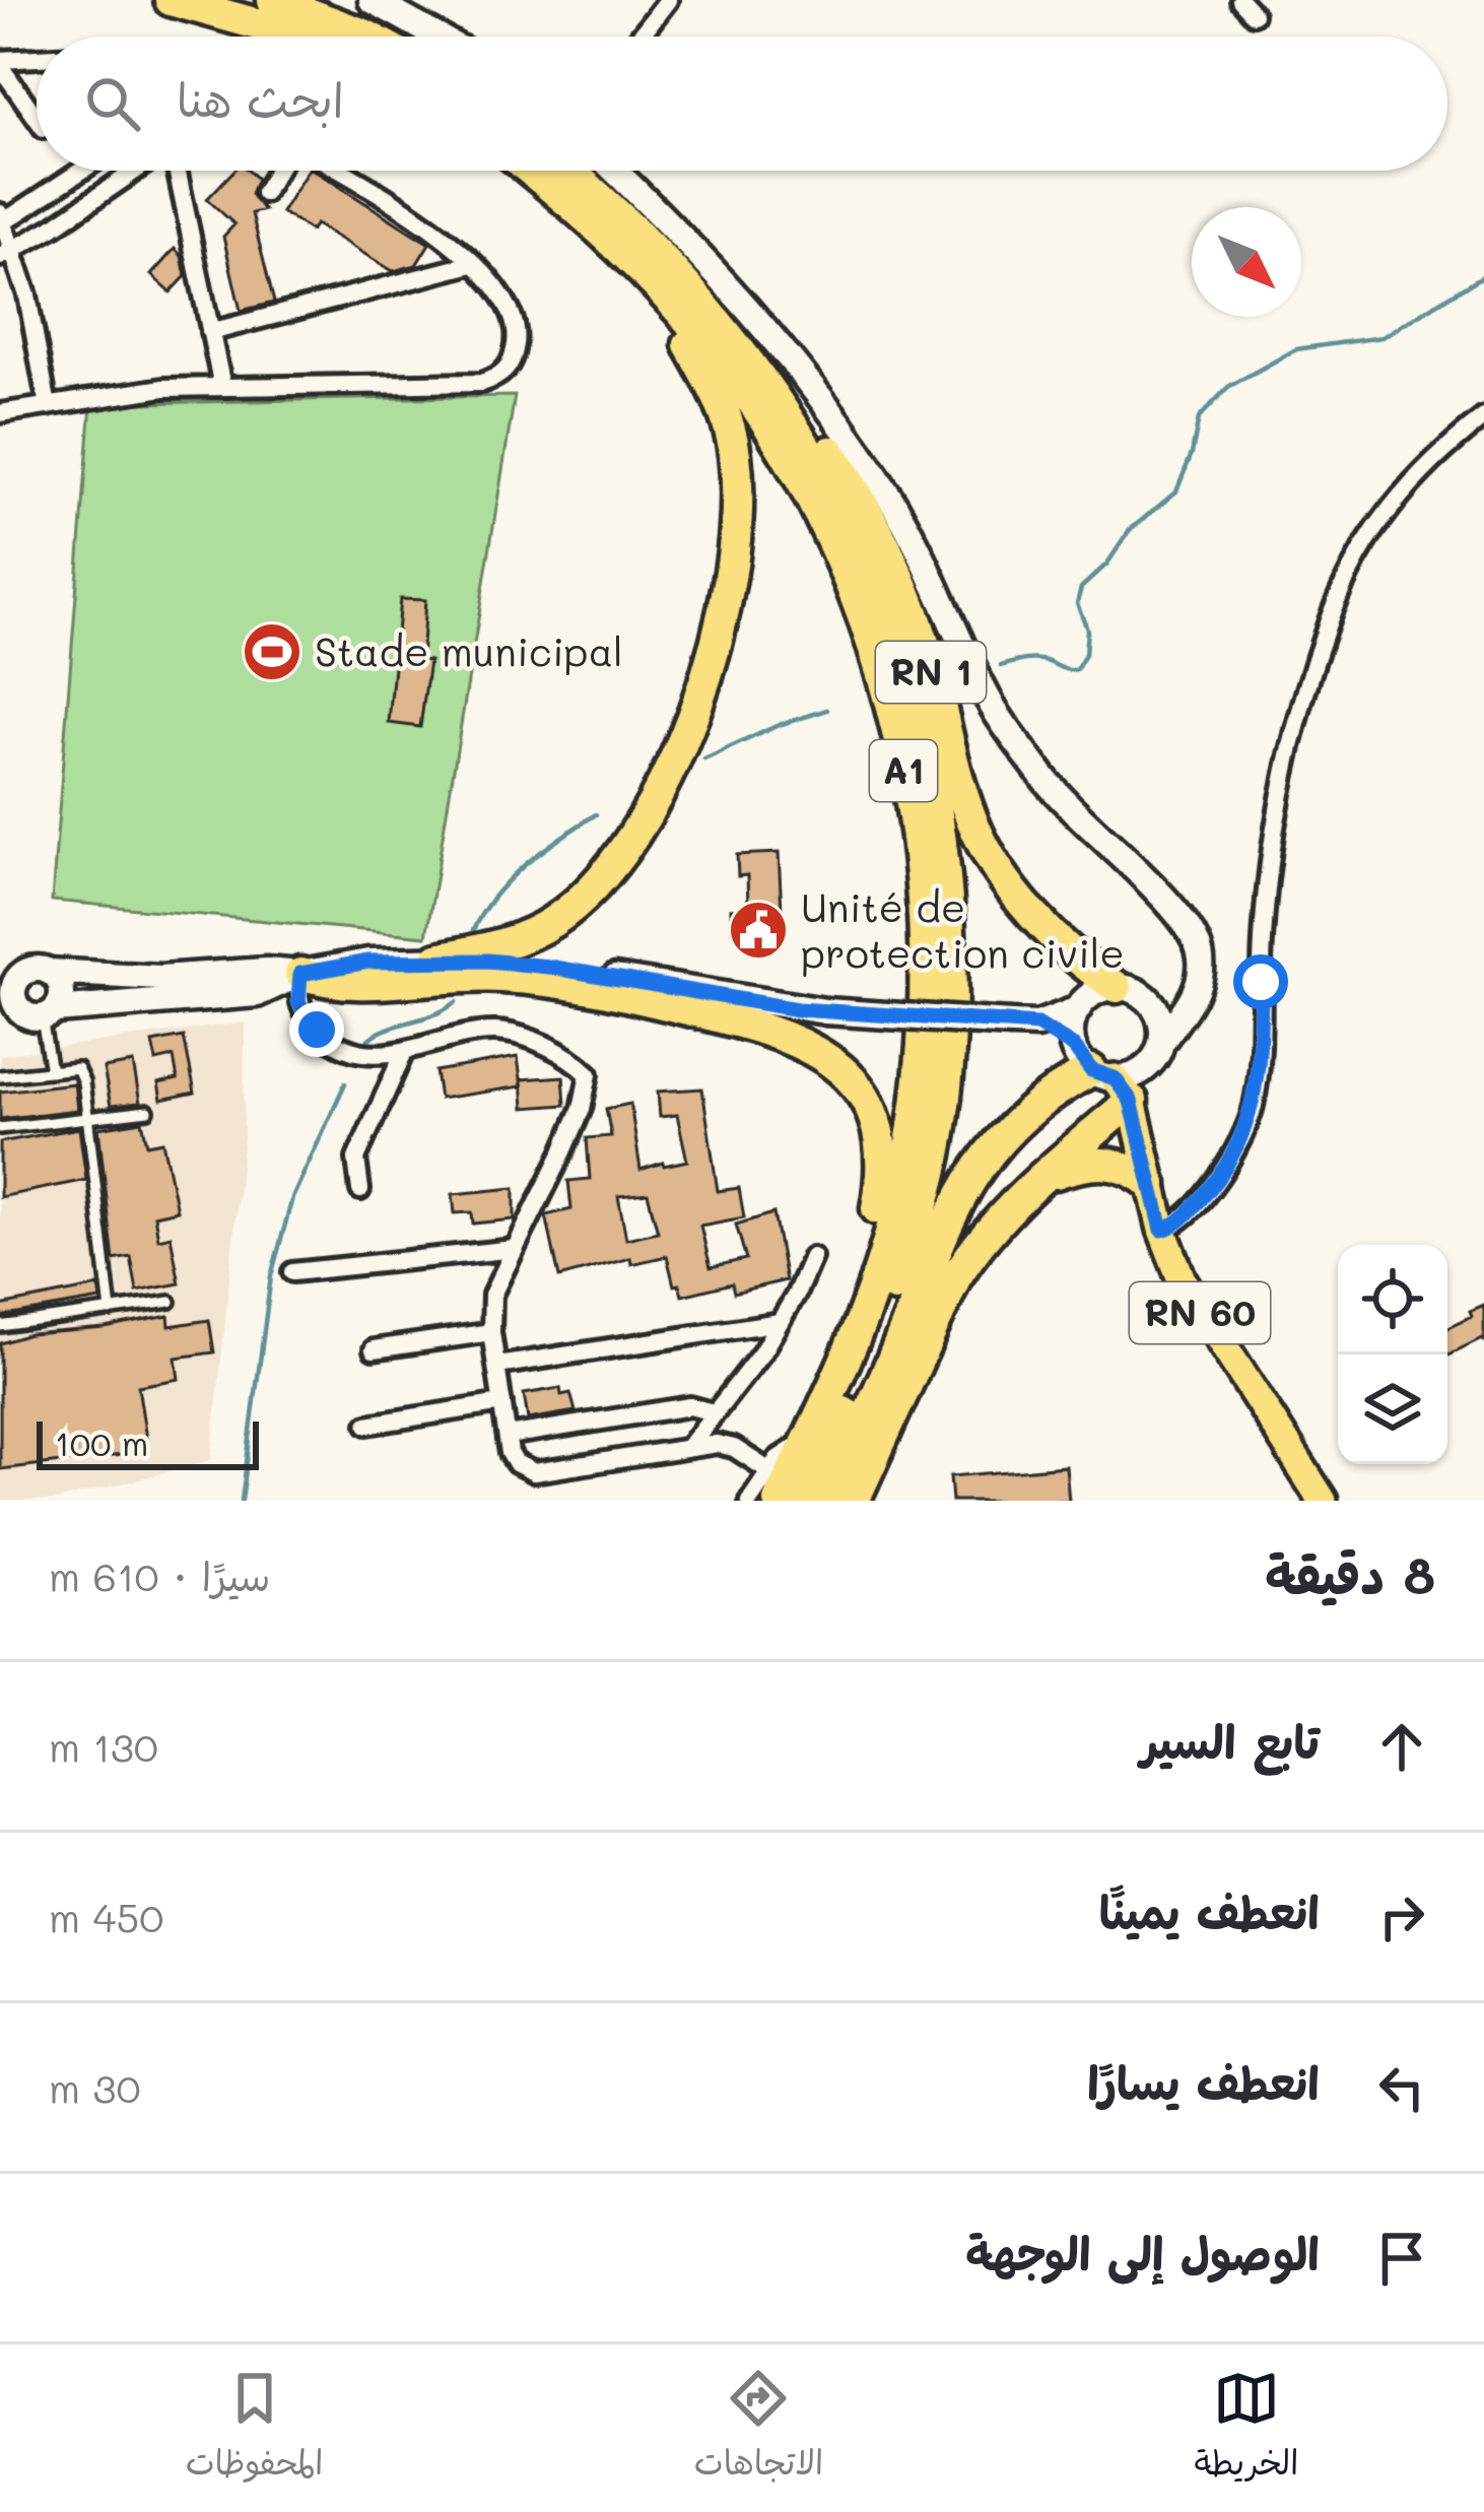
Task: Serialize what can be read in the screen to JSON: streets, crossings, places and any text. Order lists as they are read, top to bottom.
{
  "streets": {
    "highway": ["RN 1", "A1"],
    "main road": ["RN 60"]
  },
  "crossings": [
    ["RN 1", "A1"],
    ["RN 1", "RN 60"]
  ],
  "places": {
    "sports": ["Stade municipal"],
    "public building": ["Unité de protection civile"]
  },
  "scale_bar": "100 m",
  "north": "bottom right",
  "page": {
    "search": "ابحث هنا",
    "scale": "100 m",
    "heading": ["8 دقيقة", "سيرًا · 610 m"],
    "list": [
      ["تابع السير", "130 m"],
      ["انعطف يمينًا", "450 m"],
      ["انعطف يسارًا", "30 m"],
      "الوصول إلى الوجهة"
    ],
    "nav": ["الخريطة", "الاتجاهات", "المحفوظات"]
  }
}
